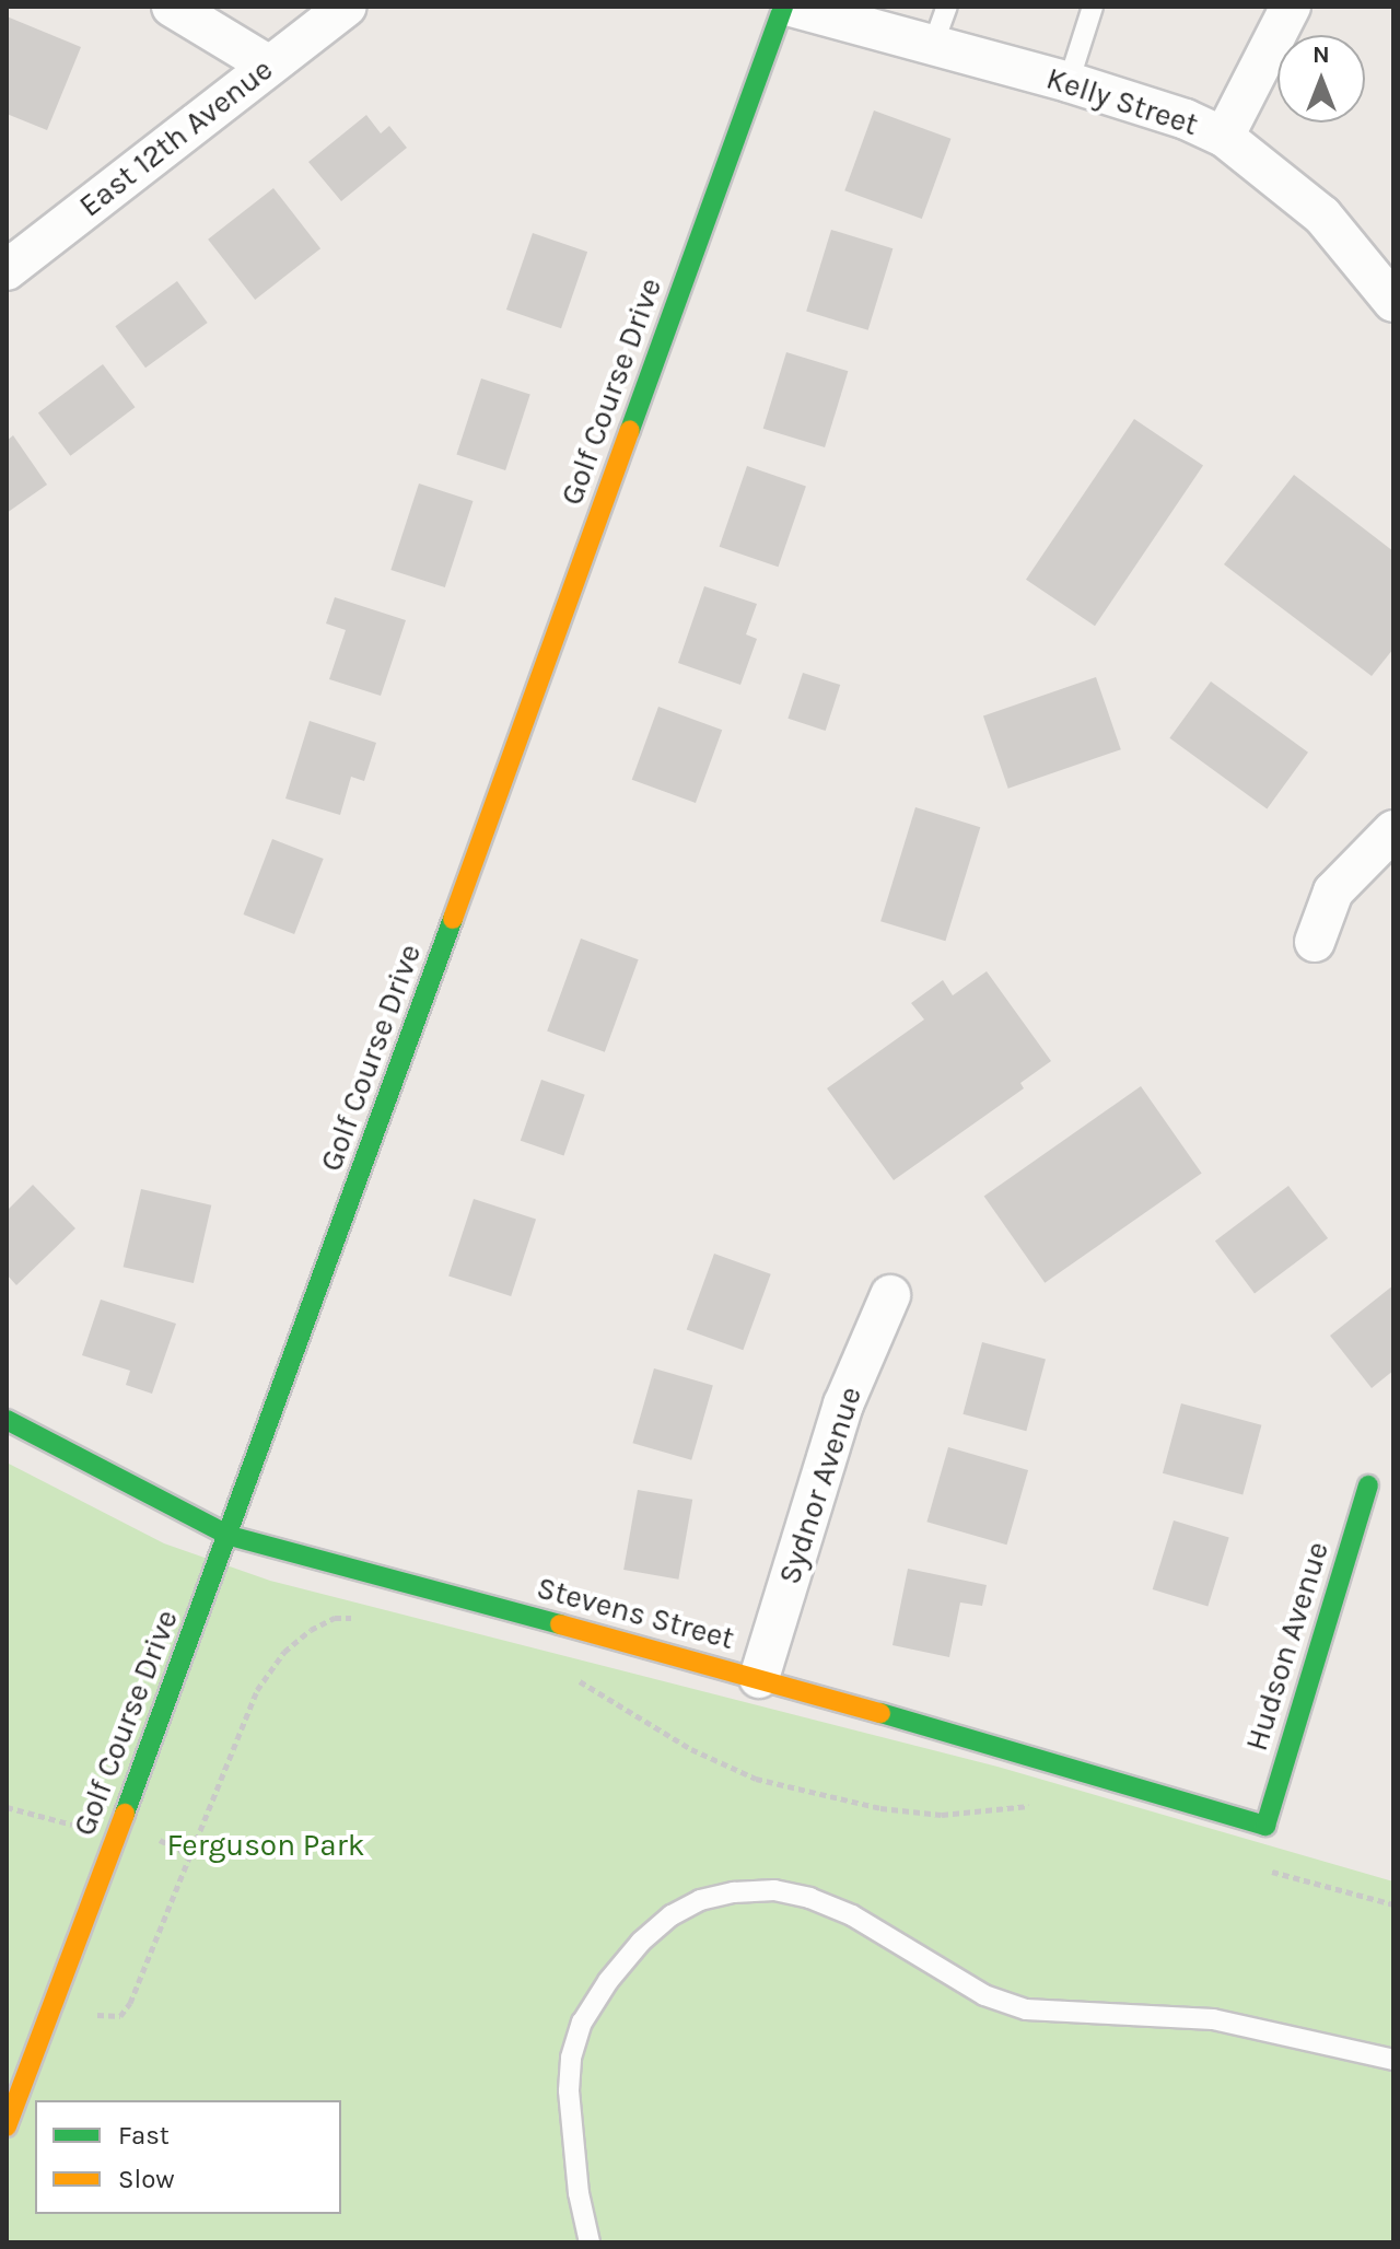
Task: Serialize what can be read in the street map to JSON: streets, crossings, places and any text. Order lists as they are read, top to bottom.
{
  "streets": {
    "street": [
      "Kelly Street",
      "East 12th Avenue",
      "Golf Course Drive",
      "Sydnor Avenue",
      "Stevens Street",
      "Hudson Avenue"
    ]
  },
  "crossings": [
    ["Golf Course Drive", "Stevens Street"],
    ["Sydnor Avenue", "Stevens Street"],
    ["Stevens Street", "Hudson Avenue"]
  ],
  "parks": ["Ferguson Park"],
  "legend": ["Fast", "Slow"],
  "north": "top"
}
